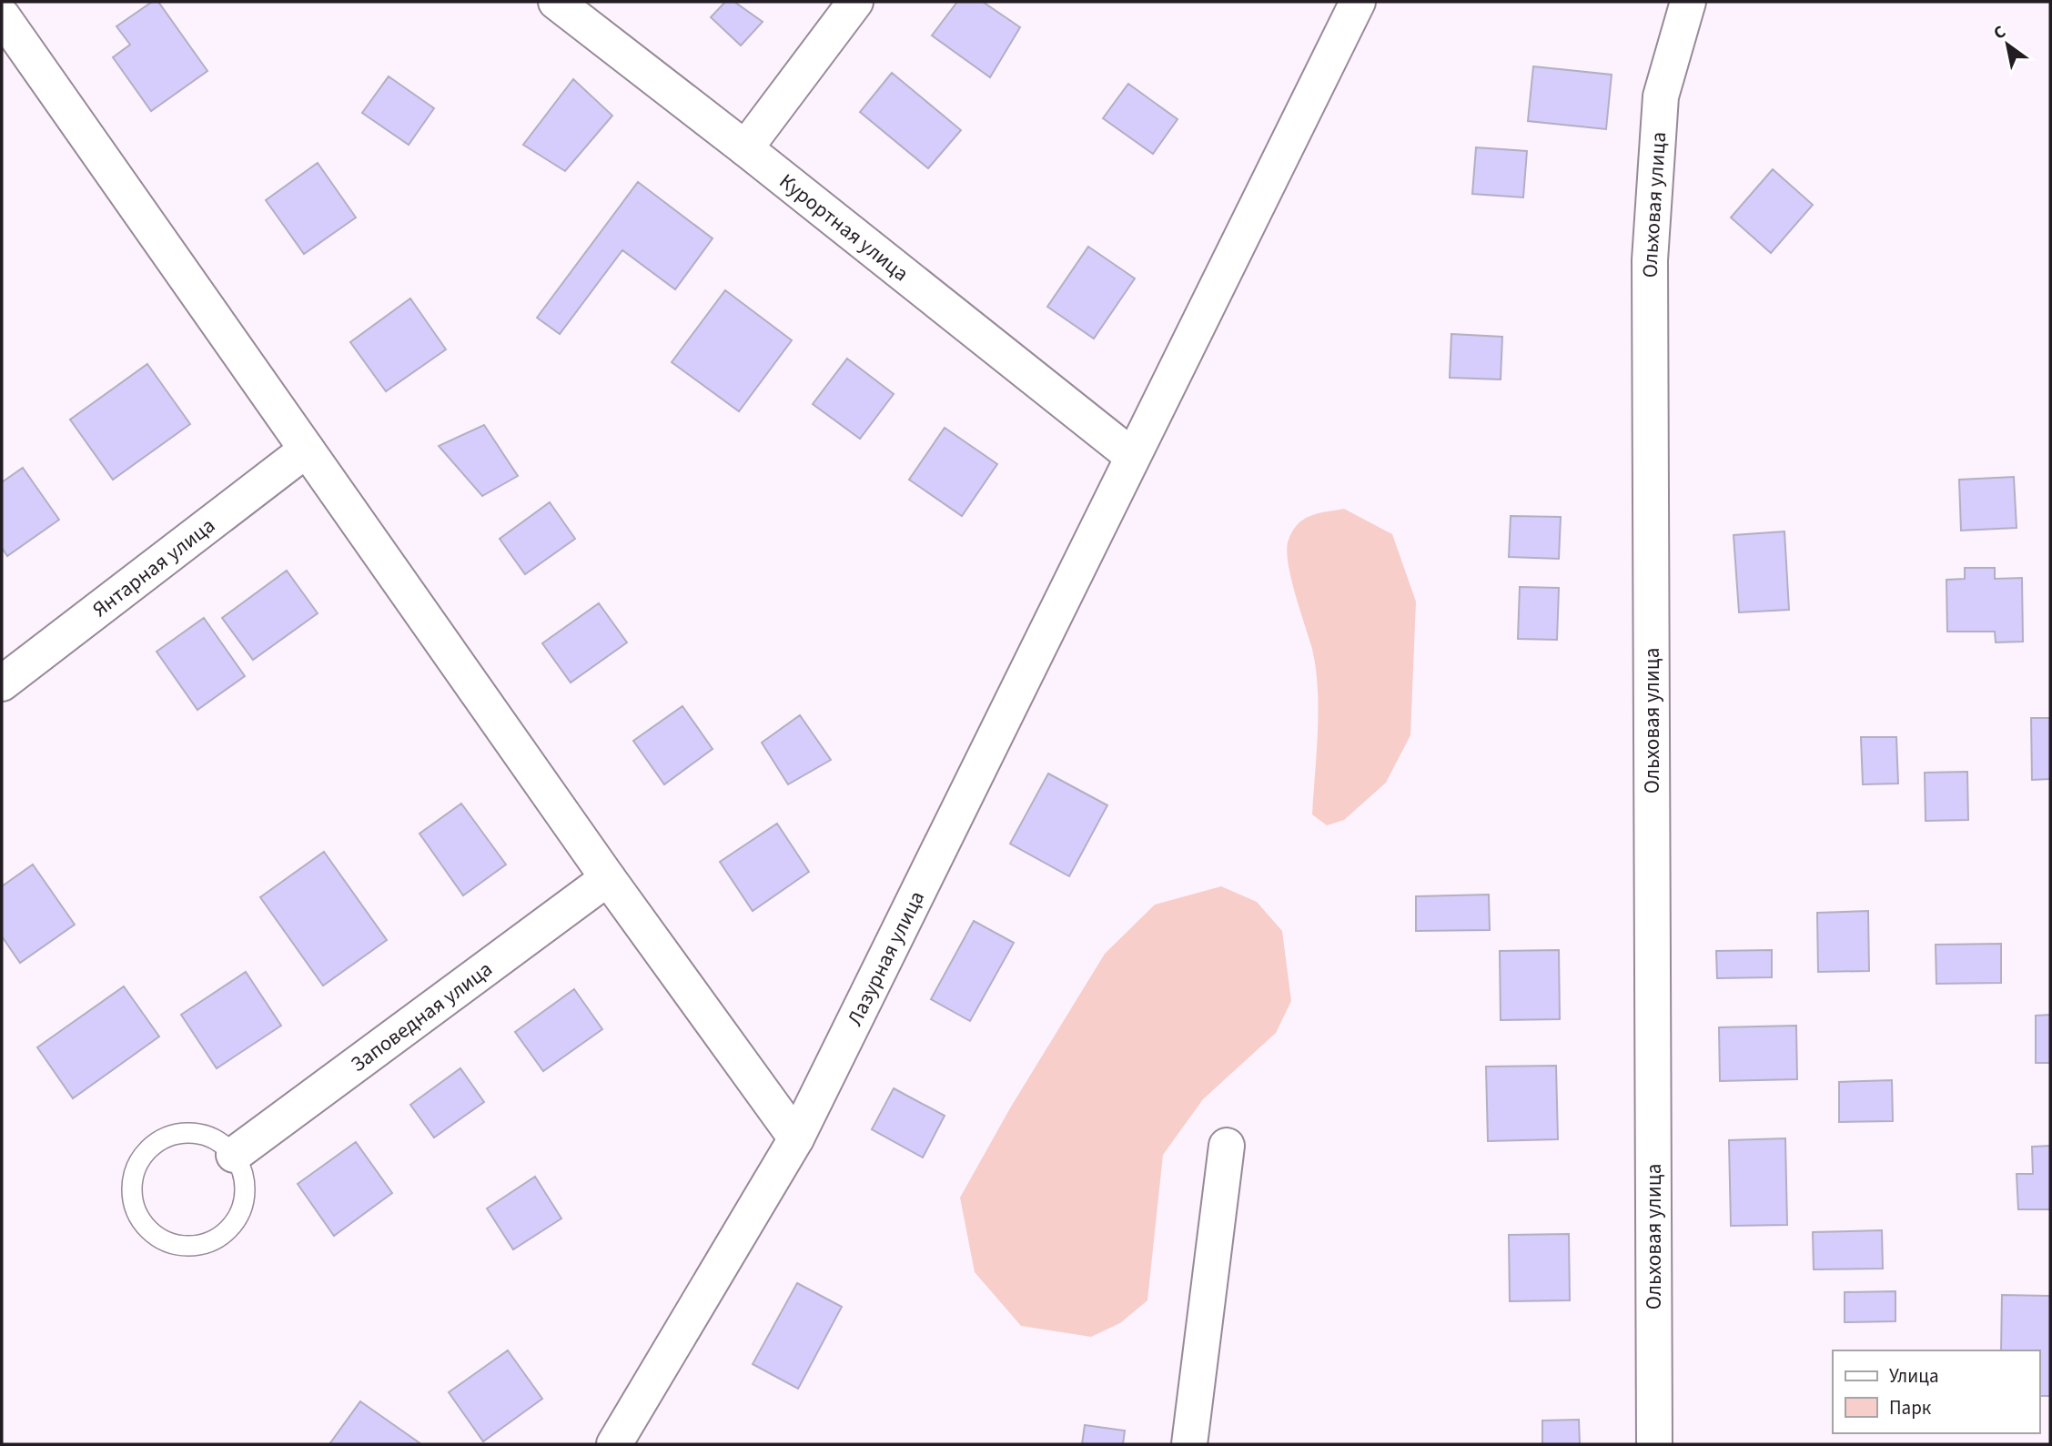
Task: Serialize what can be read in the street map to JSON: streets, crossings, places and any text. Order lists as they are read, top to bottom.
{
  "streets": {
    "street": [
      "Ольховая улица",
      "Курортная улица",
      "Янтарная улица",
      "Лазурная улица",
      "Заповедная улица"
    ]
  },
  "crossings": [
    ["Курортная улица", "Лазурная улица"]
  ],
  "legend": ["Улица", "Парк"],
  "north": "top left"
}
